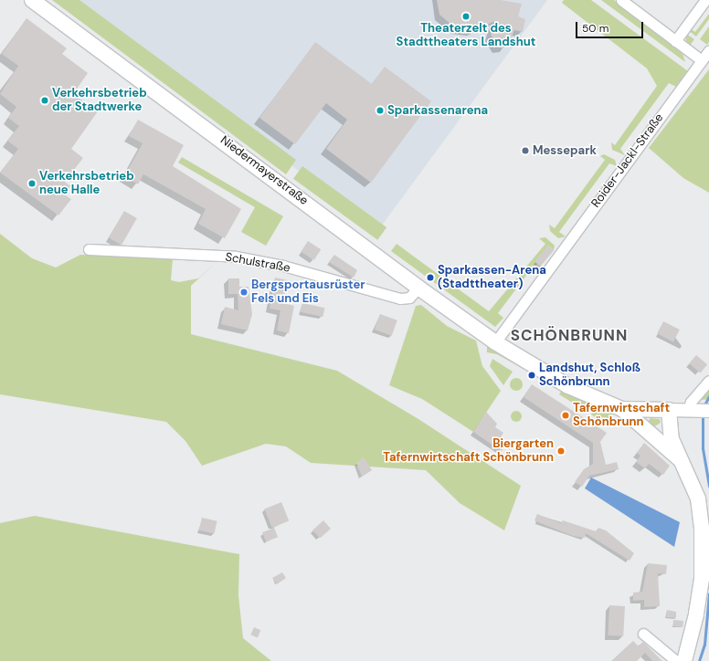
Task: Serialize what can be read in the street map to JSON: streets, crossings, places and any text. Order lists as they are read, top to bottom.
{
  "streets": {
    "main road": ["Niedermayerstraße"],
    "street": ["Roider-Jackl-Straße", "Schulstraße"]
  },
  "crossings": [
    ["Roider-Jackl-Straße", "Niedermayerstraße"],
    ["Niedermayerstraße", "Schulstraße"]
  ],
  "districts": ["SCHÖNBRUNN"],
  "places": [
    "Theaterzelt des Stadttheaters Landshut",
    "Verkehrsbetrieb der Stadtwerke",
    "Sparkassenarena",
    "Messepark",
    "Verkehrsbetrieb neue Halle",
    "Sparkassen-Arena (Stadttheater)",
    "Bergsportausrüster Fels und Eis",
    "Landshut, Schloß Schönbrunn",
    "Tafernwirtschaft Schönbrunn",
    "Biergarten Tafernwirtschaft Schönbrunn"
  ],
  "scale_bar": "50 m"
}
